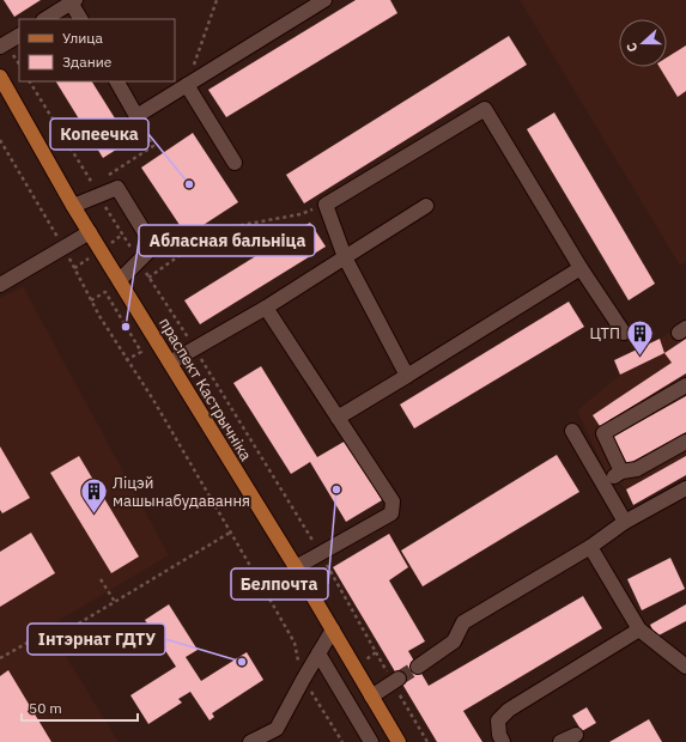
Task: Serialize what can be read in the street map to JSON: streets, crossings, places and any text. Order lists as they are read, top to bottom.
{
  "streets": {
    "main road": ["праспект Кастрычніка"]
  },
  "places": {
    "other": [
      "Копеечка",
      "Абласная бальніца",
      "Белпочта",
      "Інтэрнат ГДТУ"
    ],
    "building": ["ЦТП", "Ліцэй машынабудавання"]
  },
  "legend": ["Улица", "Здание"],
  "scale_bar": "50 m",
  "north": "left"
}
